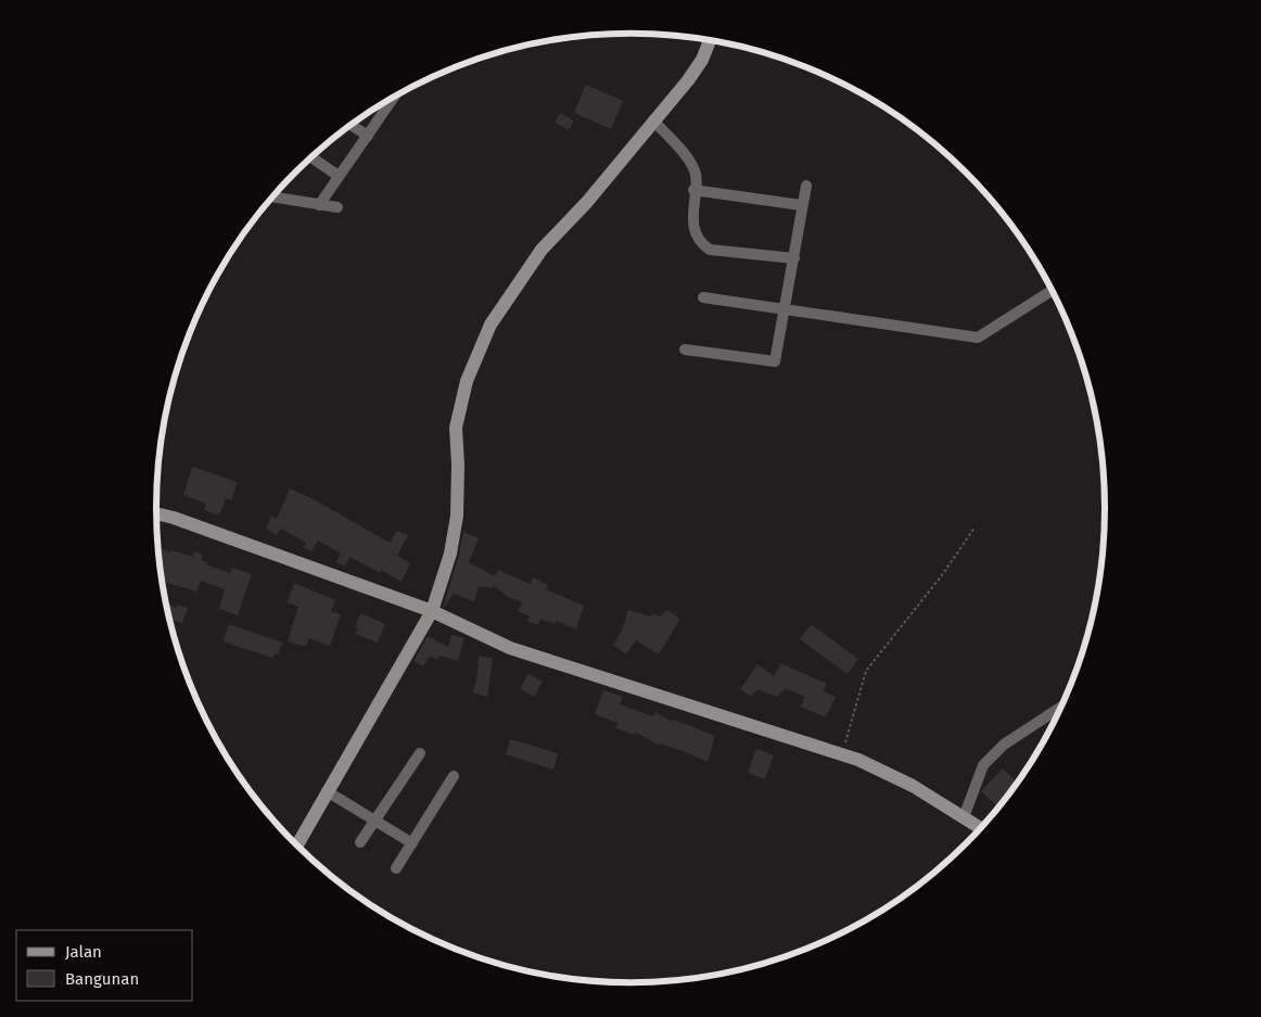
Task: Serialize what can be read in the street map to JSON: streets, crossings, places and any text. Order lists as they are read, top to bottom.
{
  "legend": ["Jalan", "Bangunan"]
}
